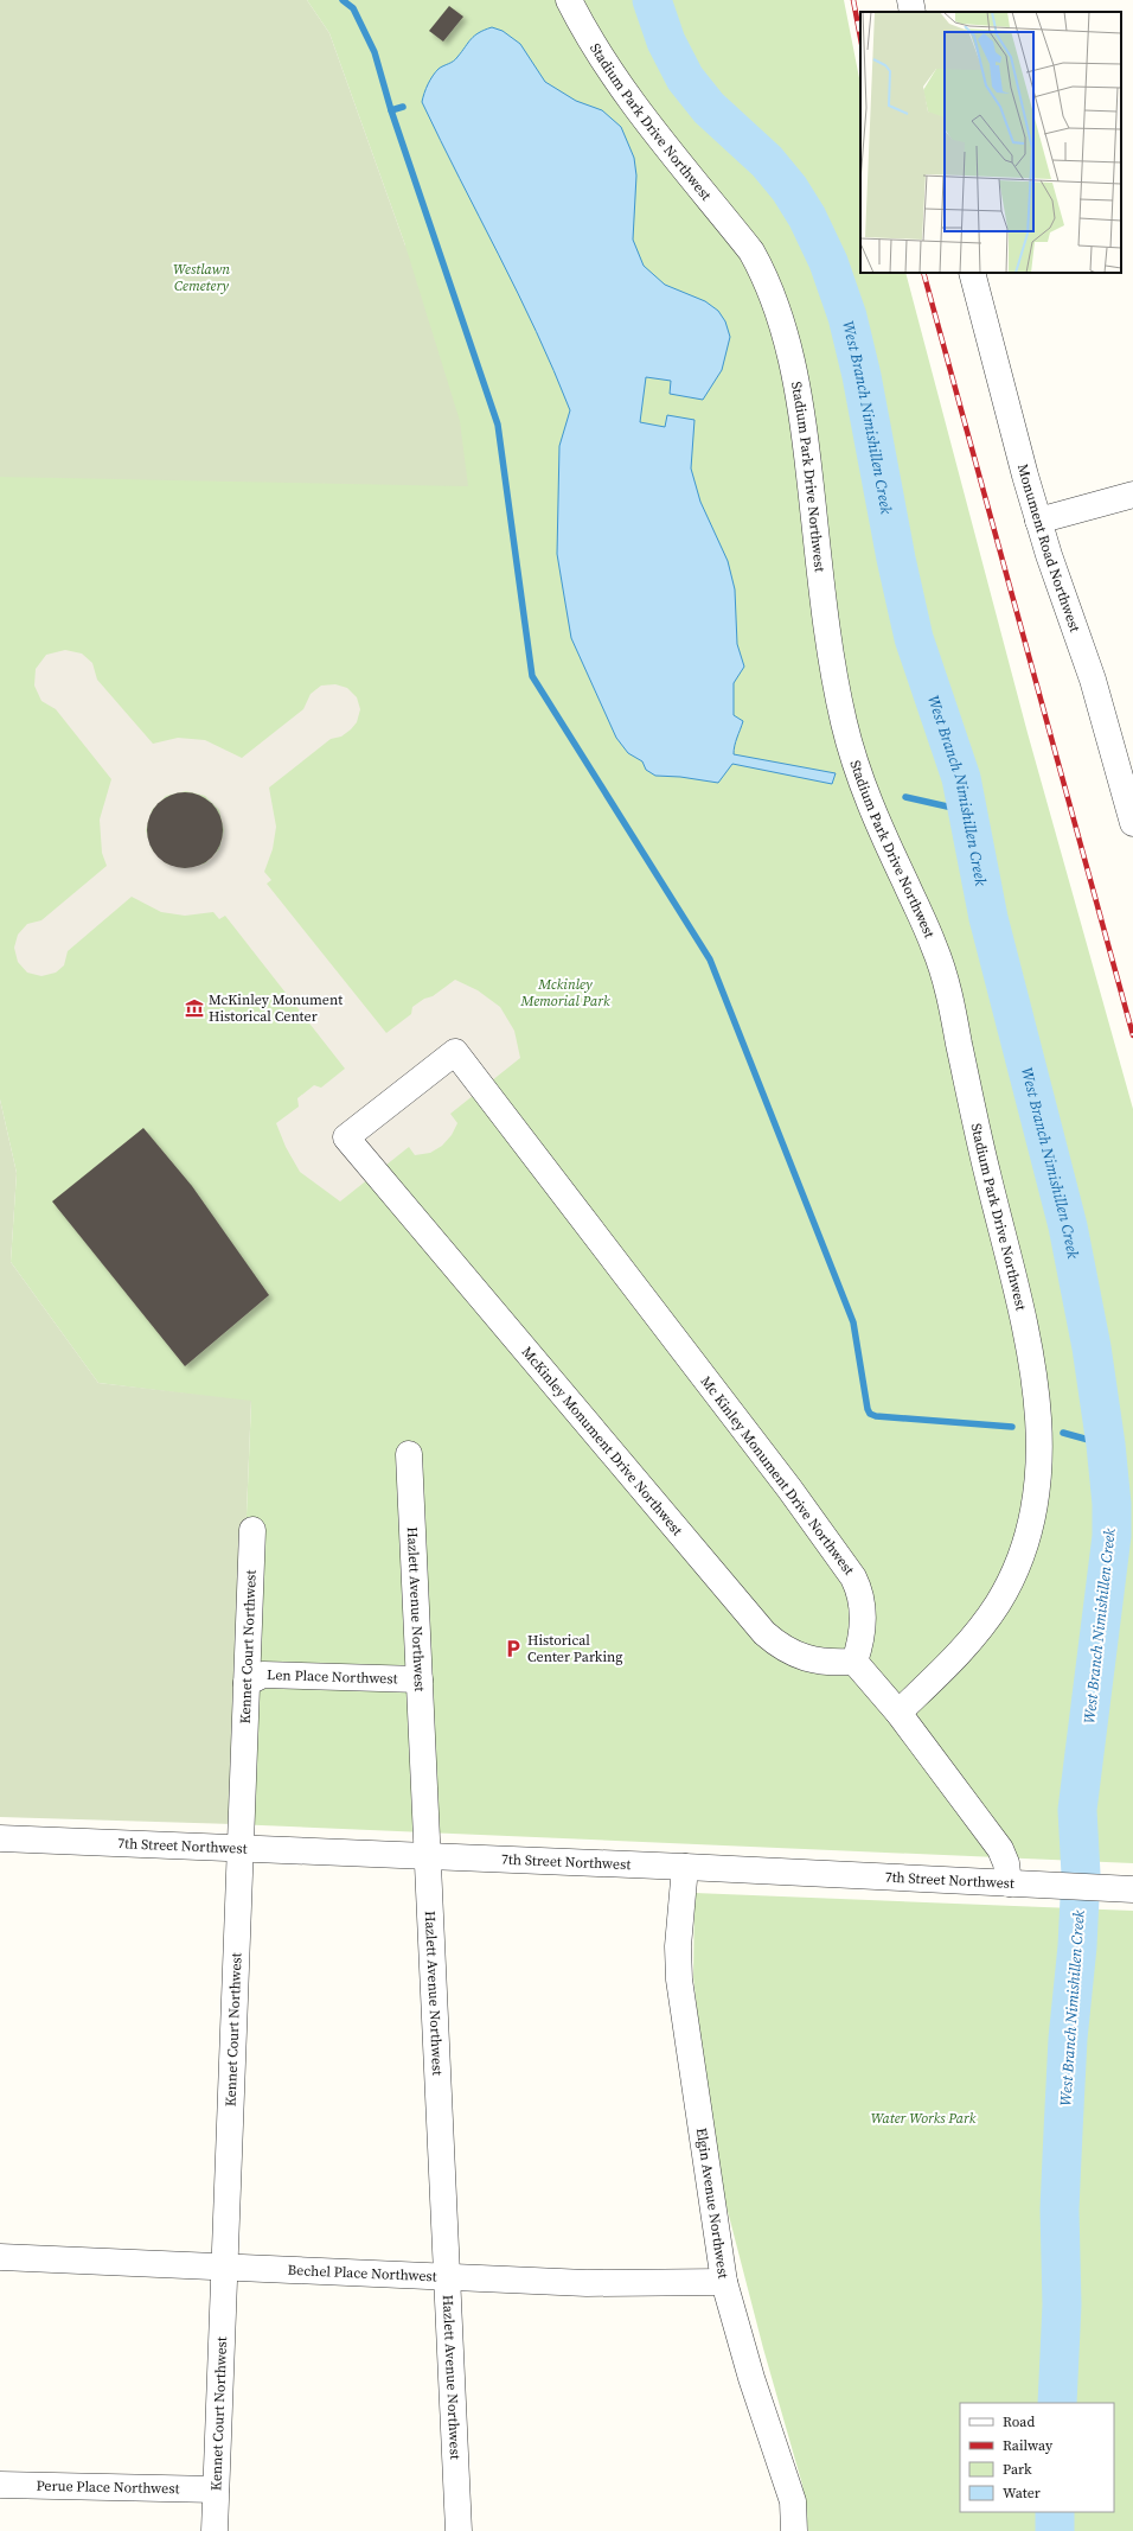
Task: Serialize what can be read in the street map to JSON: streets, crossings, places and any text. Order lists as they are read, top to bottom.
{
  "streets": {
    "street": [
      "Stadium Park Drive Northwest",
      "Monument Road Northwest",
      "McKinley Monument Drive Northwest",
      "Mc Kinley Monument Drive Northwest",
      "Hazlett Avenue Northwest",
      "Kennet Court Northwest",
      "Len Place Northwest",
      "7th Street Northwest",
      "Elgin Avenue Northwest",
      "Bechel Place Northwest",
      "Perue Place Northwest"
    ]
  },
  "crossings": [
    ["McKinley Monument Drive Northwest", "Mc Kinley Monument Drive Northwest"],
    ["Hazlett Avenue Northwest", "Len Place Northwest"],
    ["Hazlett Avenue Northwest", "7th Street Northwest"],
    ["Hazlett Avenue Northwest", "Bechel Place Northwest"],
    ["Kennet Court Northwest", "Len Place Northwest"],
    ["Kennet Court Northwest", "7th Street Northwest"],
    ["Kennet Court Northwest", "Bechel Place Northwest"],
    ["Kennet Court Northwest", "Perue Place Northwest"],
    ["7th Street Northwest", "Elgin Avenue Northwest"],
    ["Elgin Avenue Northwest", "Bechel Place Northwest"]
  ],
  "water": ["West Branch Nimishillen Creek"],
  "parks": ["Westlawn Cemetery", "Mckinley Memorial Park", "Water Works Park"],
  "places": {
    "museum": ["McKinley Monument Historical Center"],
    "parking": ["Historical Center Parking"]
  },
  "legend": [
    "Road",
    "Railway",
    "Park",
    "Water"
  ]
}
